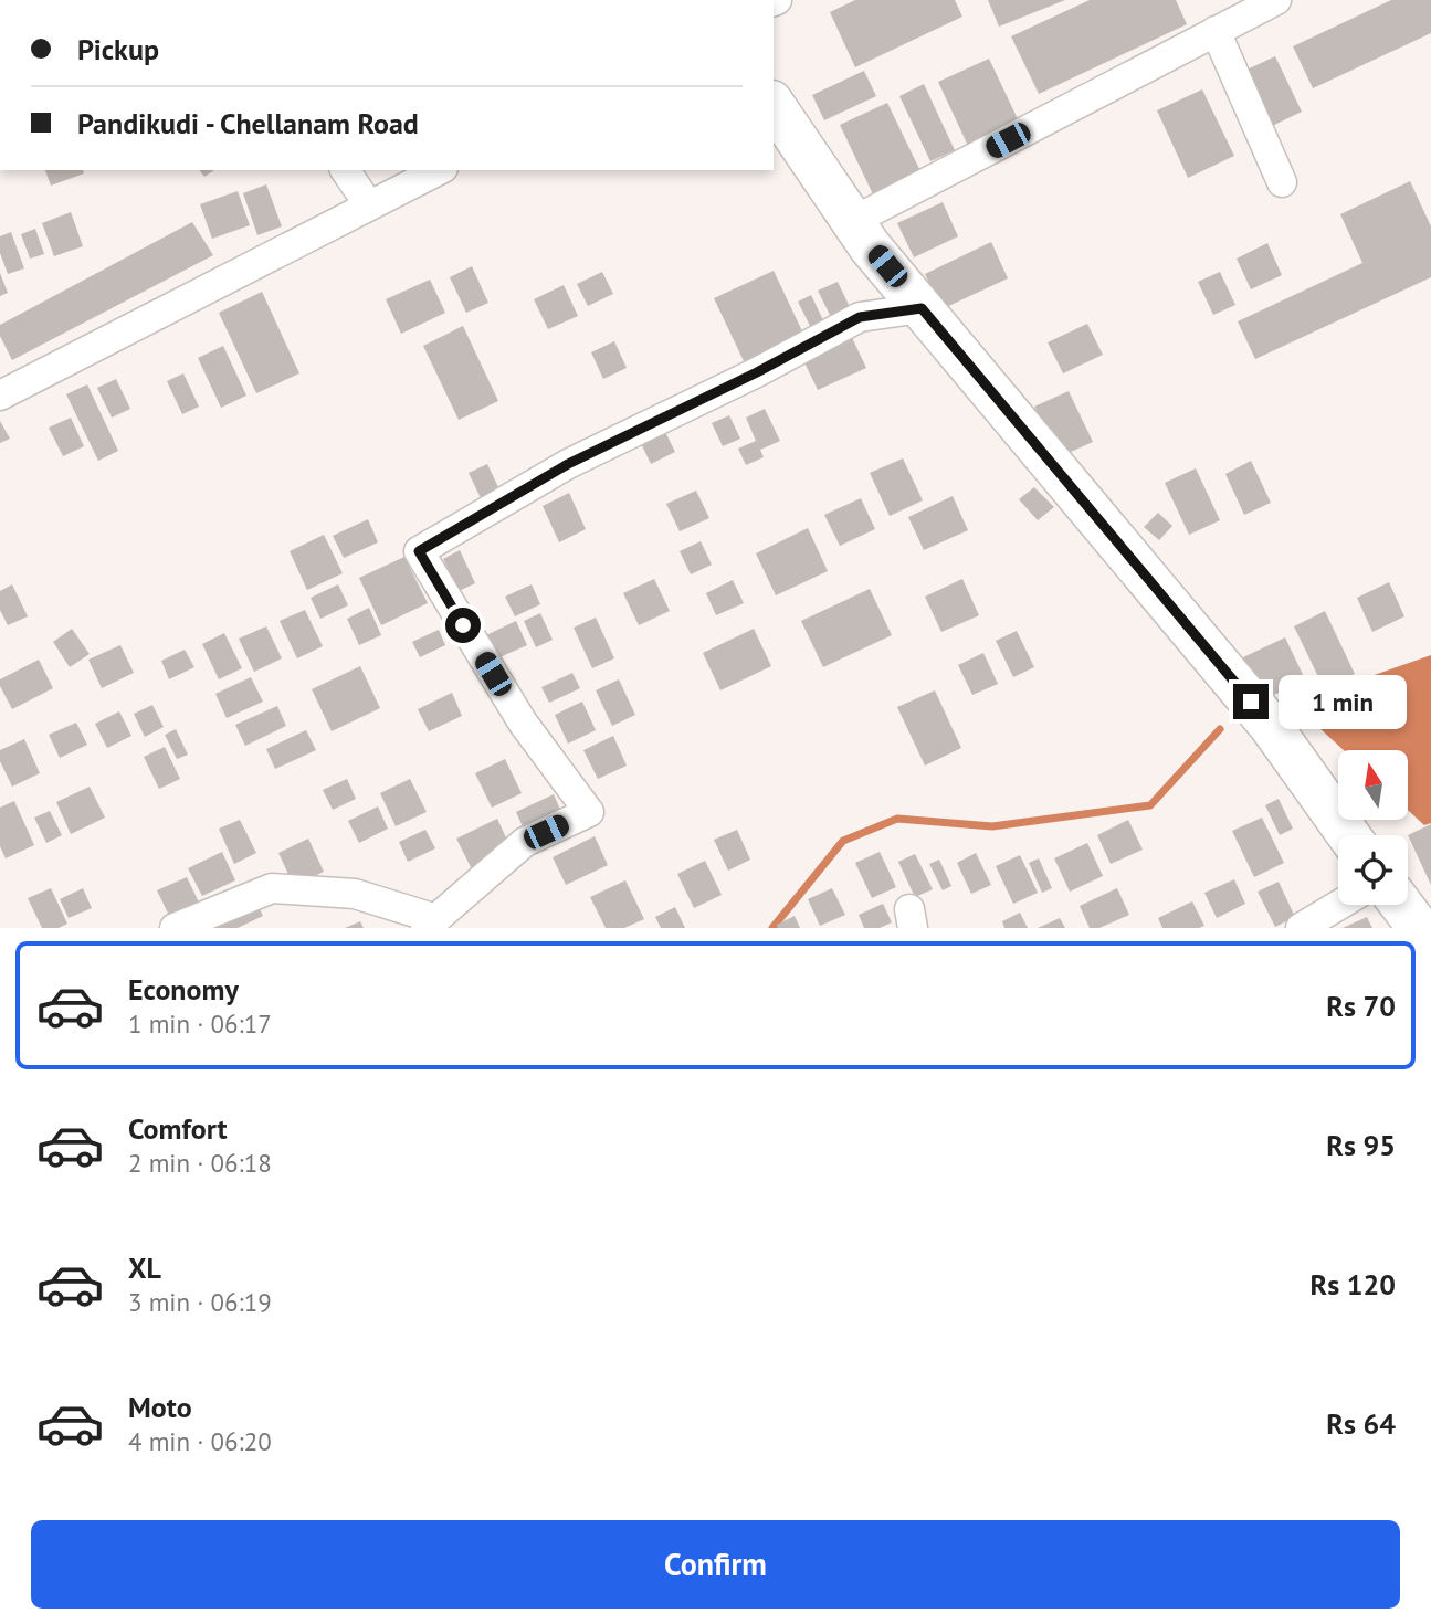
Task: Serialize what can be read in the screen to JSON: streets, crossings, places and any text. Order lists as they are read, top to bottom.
{
  "north": "top",
  "page": {
    "banner": ["Pickup", "Pandikudi - Chellanam Road"],
    "bubble": "1 min",
    "list": [
      {
        "name": "Economy",
        "note": "1 min · 06:17",
        "value": "Rs 70"
      },
      {
        "name": "Comfort",
        "note": "2 min · 06:18",
        "value": "Rs 95"
      },
      {
        "name": "XL",
        "note": "3 min · 06:19",
        "value": "Rs 120"
      },
      {
        "name": "Moto",
        "note": "4 min · 06:20",
        "value": "Rs 64"
      }
    ],
    "buttons": "Confirm"
  }
}
